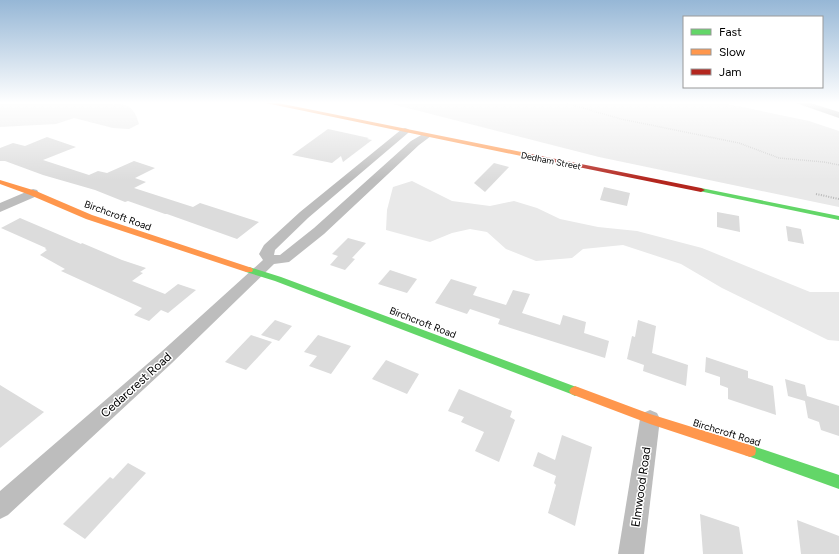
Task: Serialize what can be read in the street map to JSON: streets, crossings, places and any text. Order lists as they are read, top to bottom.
{
  "streets": {
    "street": [
      "Dedham Street",
      "Birchcroft Road",
      "Cedarcrest Road",
      "Elmwood Road"
    ]
  },
  "crossings": [
    ["Dedham Street", "Cedarcrest Road"],
    ["Birchcroft Road", "Cedarcrest Road"],
    ["Birchcroft Road", "Elmwood Road"]
  ],
  "legend": ["Fast", "Slow", "Jam"]
}
